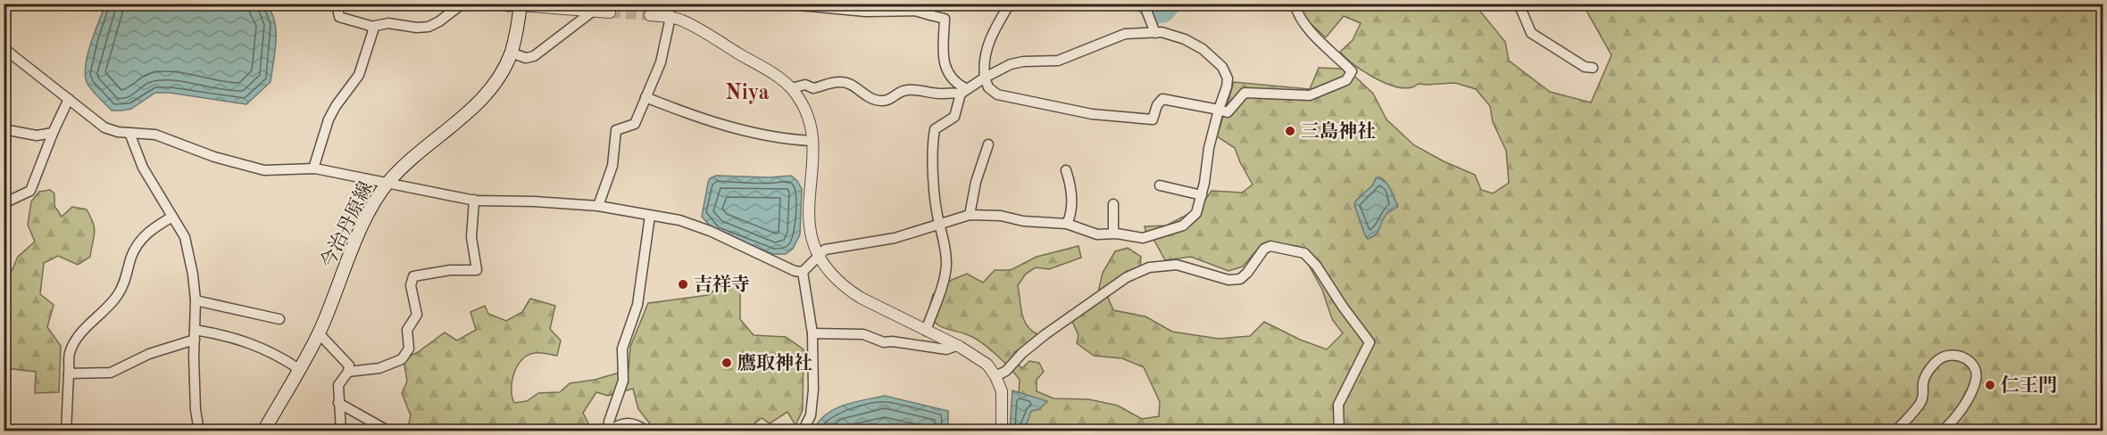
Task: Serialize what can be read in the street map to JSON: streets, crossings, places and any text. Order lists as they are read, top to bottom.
{
  "streets": {
    "main road": ["今治丹原線"]
  },
  "districts": ["Niya"],
  "places": [
    "三島神社",
    "吉祥寺",
    "鷹取神社",
    "仁王門"
  ]
}
